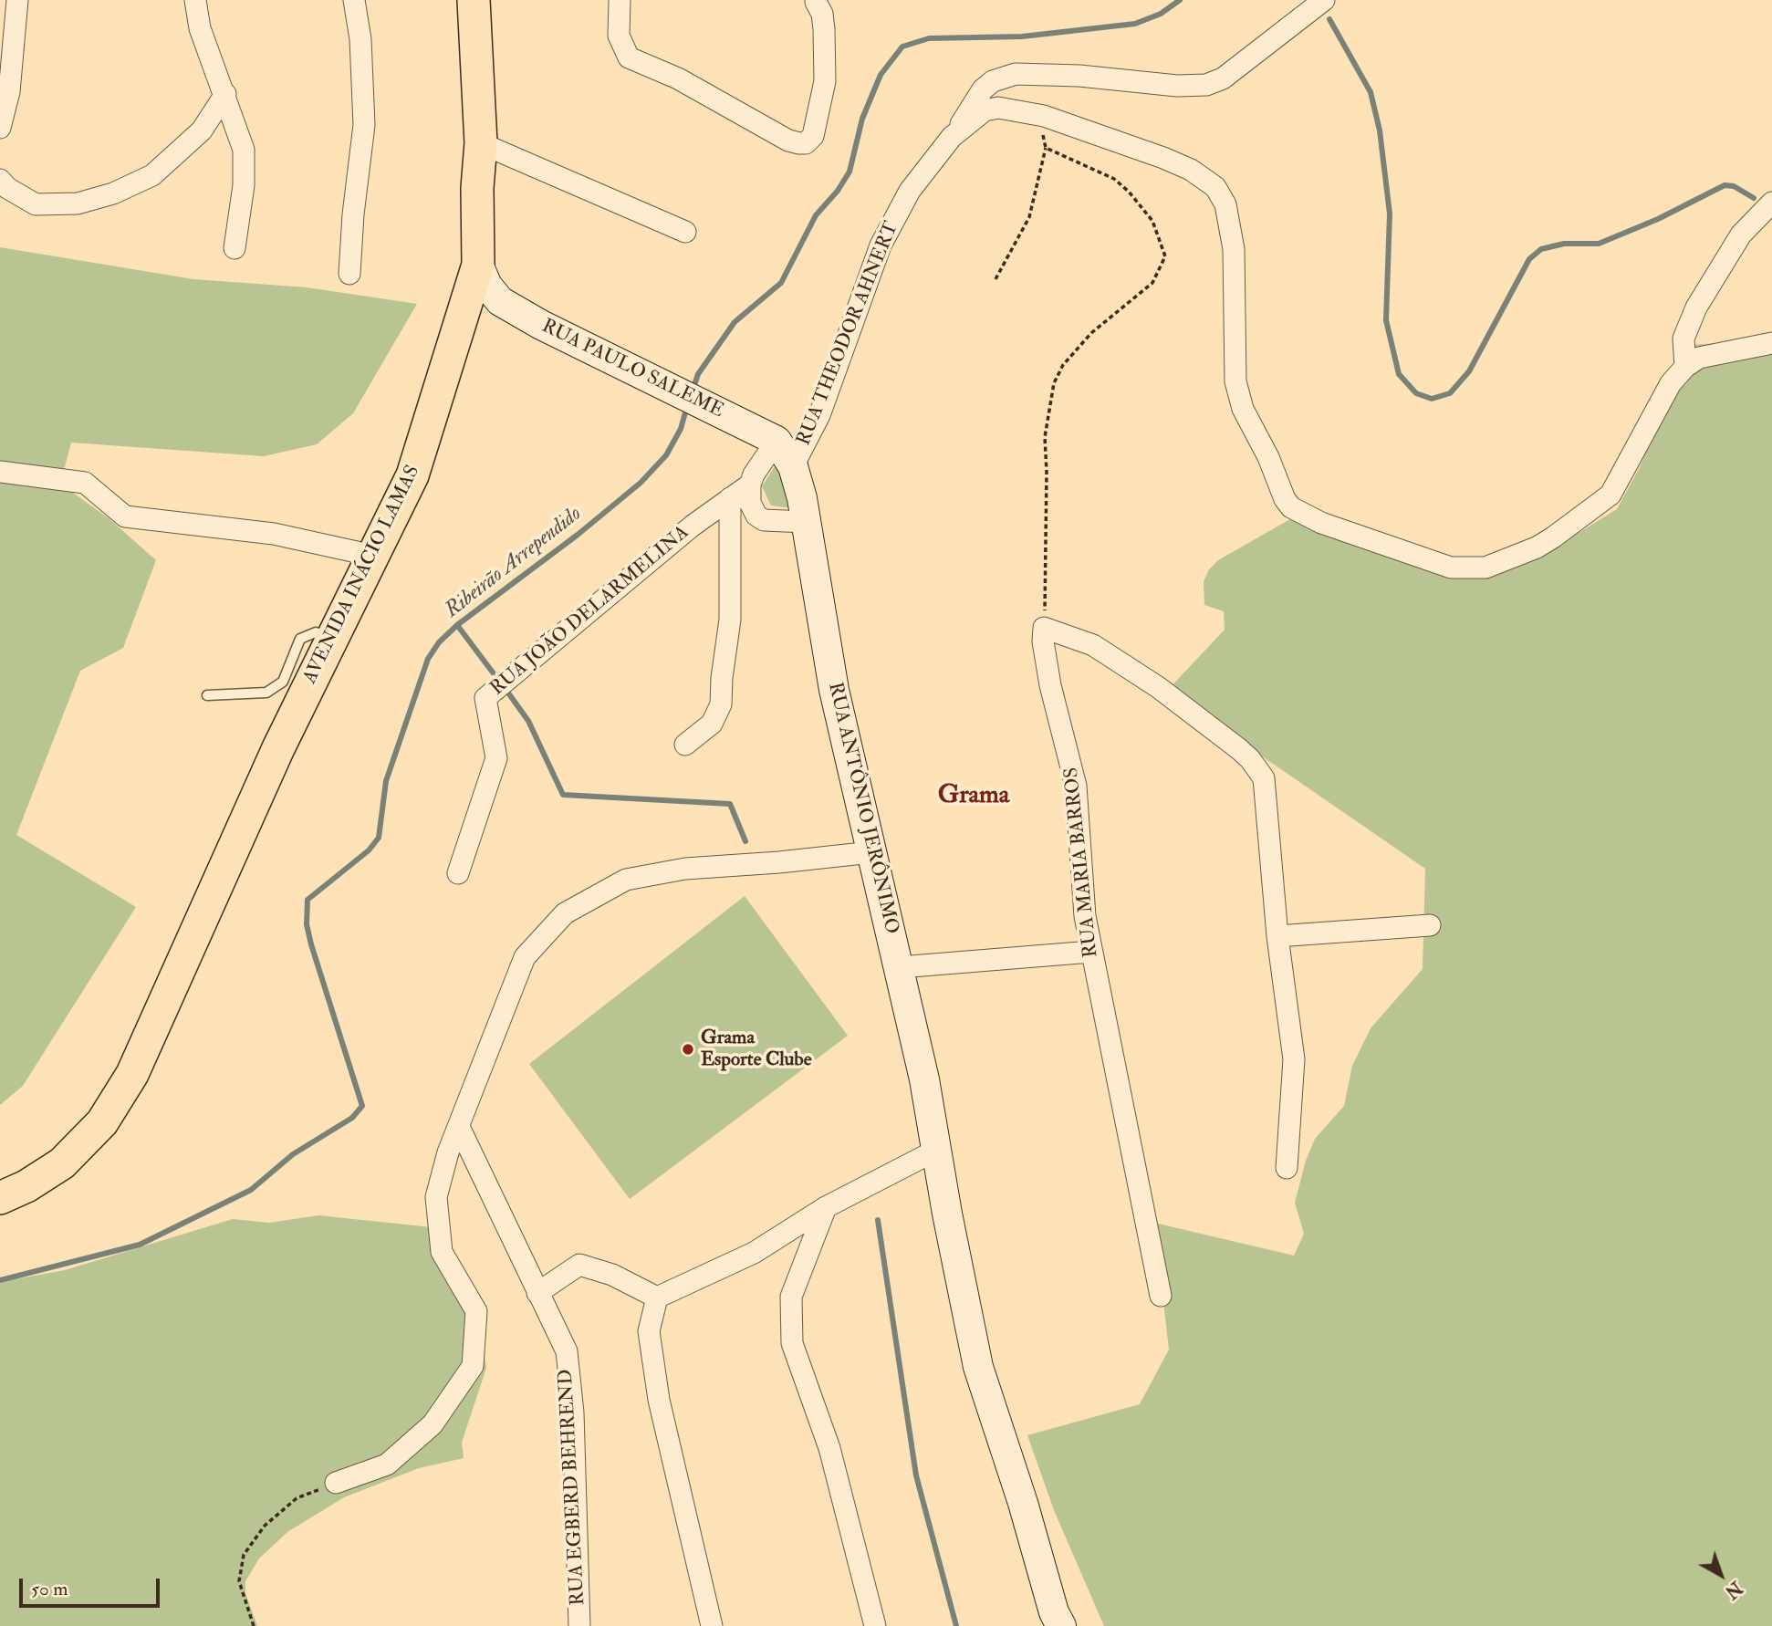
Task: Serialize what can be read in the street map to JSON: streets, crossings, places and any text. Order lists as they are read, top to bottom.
{
  "streets": {
    "main road": ["RUA PAULO SALEME", "AVENIDA INÁCIO LAMAS", "RUA ANTÔNIO JERÔNIMO"],
    "street": [
      "RUA THEODOR AHNERT",
      "RUA JOÃO DELARMELINA",
      "RUA MARIA BARROS",
      "RUA EGBERD BEHREND"
    ]
  },
  "crossings": [
    ["RUA THEODOR AHNERT", "RUA ANTÔNIO JERÔNIMO"],
    ["RUA PAULO SALEME", "AVENIDA INÁCIO LAMAS"]
  ],
  "districts": ["Grama"],
  "water": ["Ribeirão Arrependido"],
  "places": ["Grama Esporte Clube"],
  "scale_bar": "50 m",
  "north": "bottom right"
}
